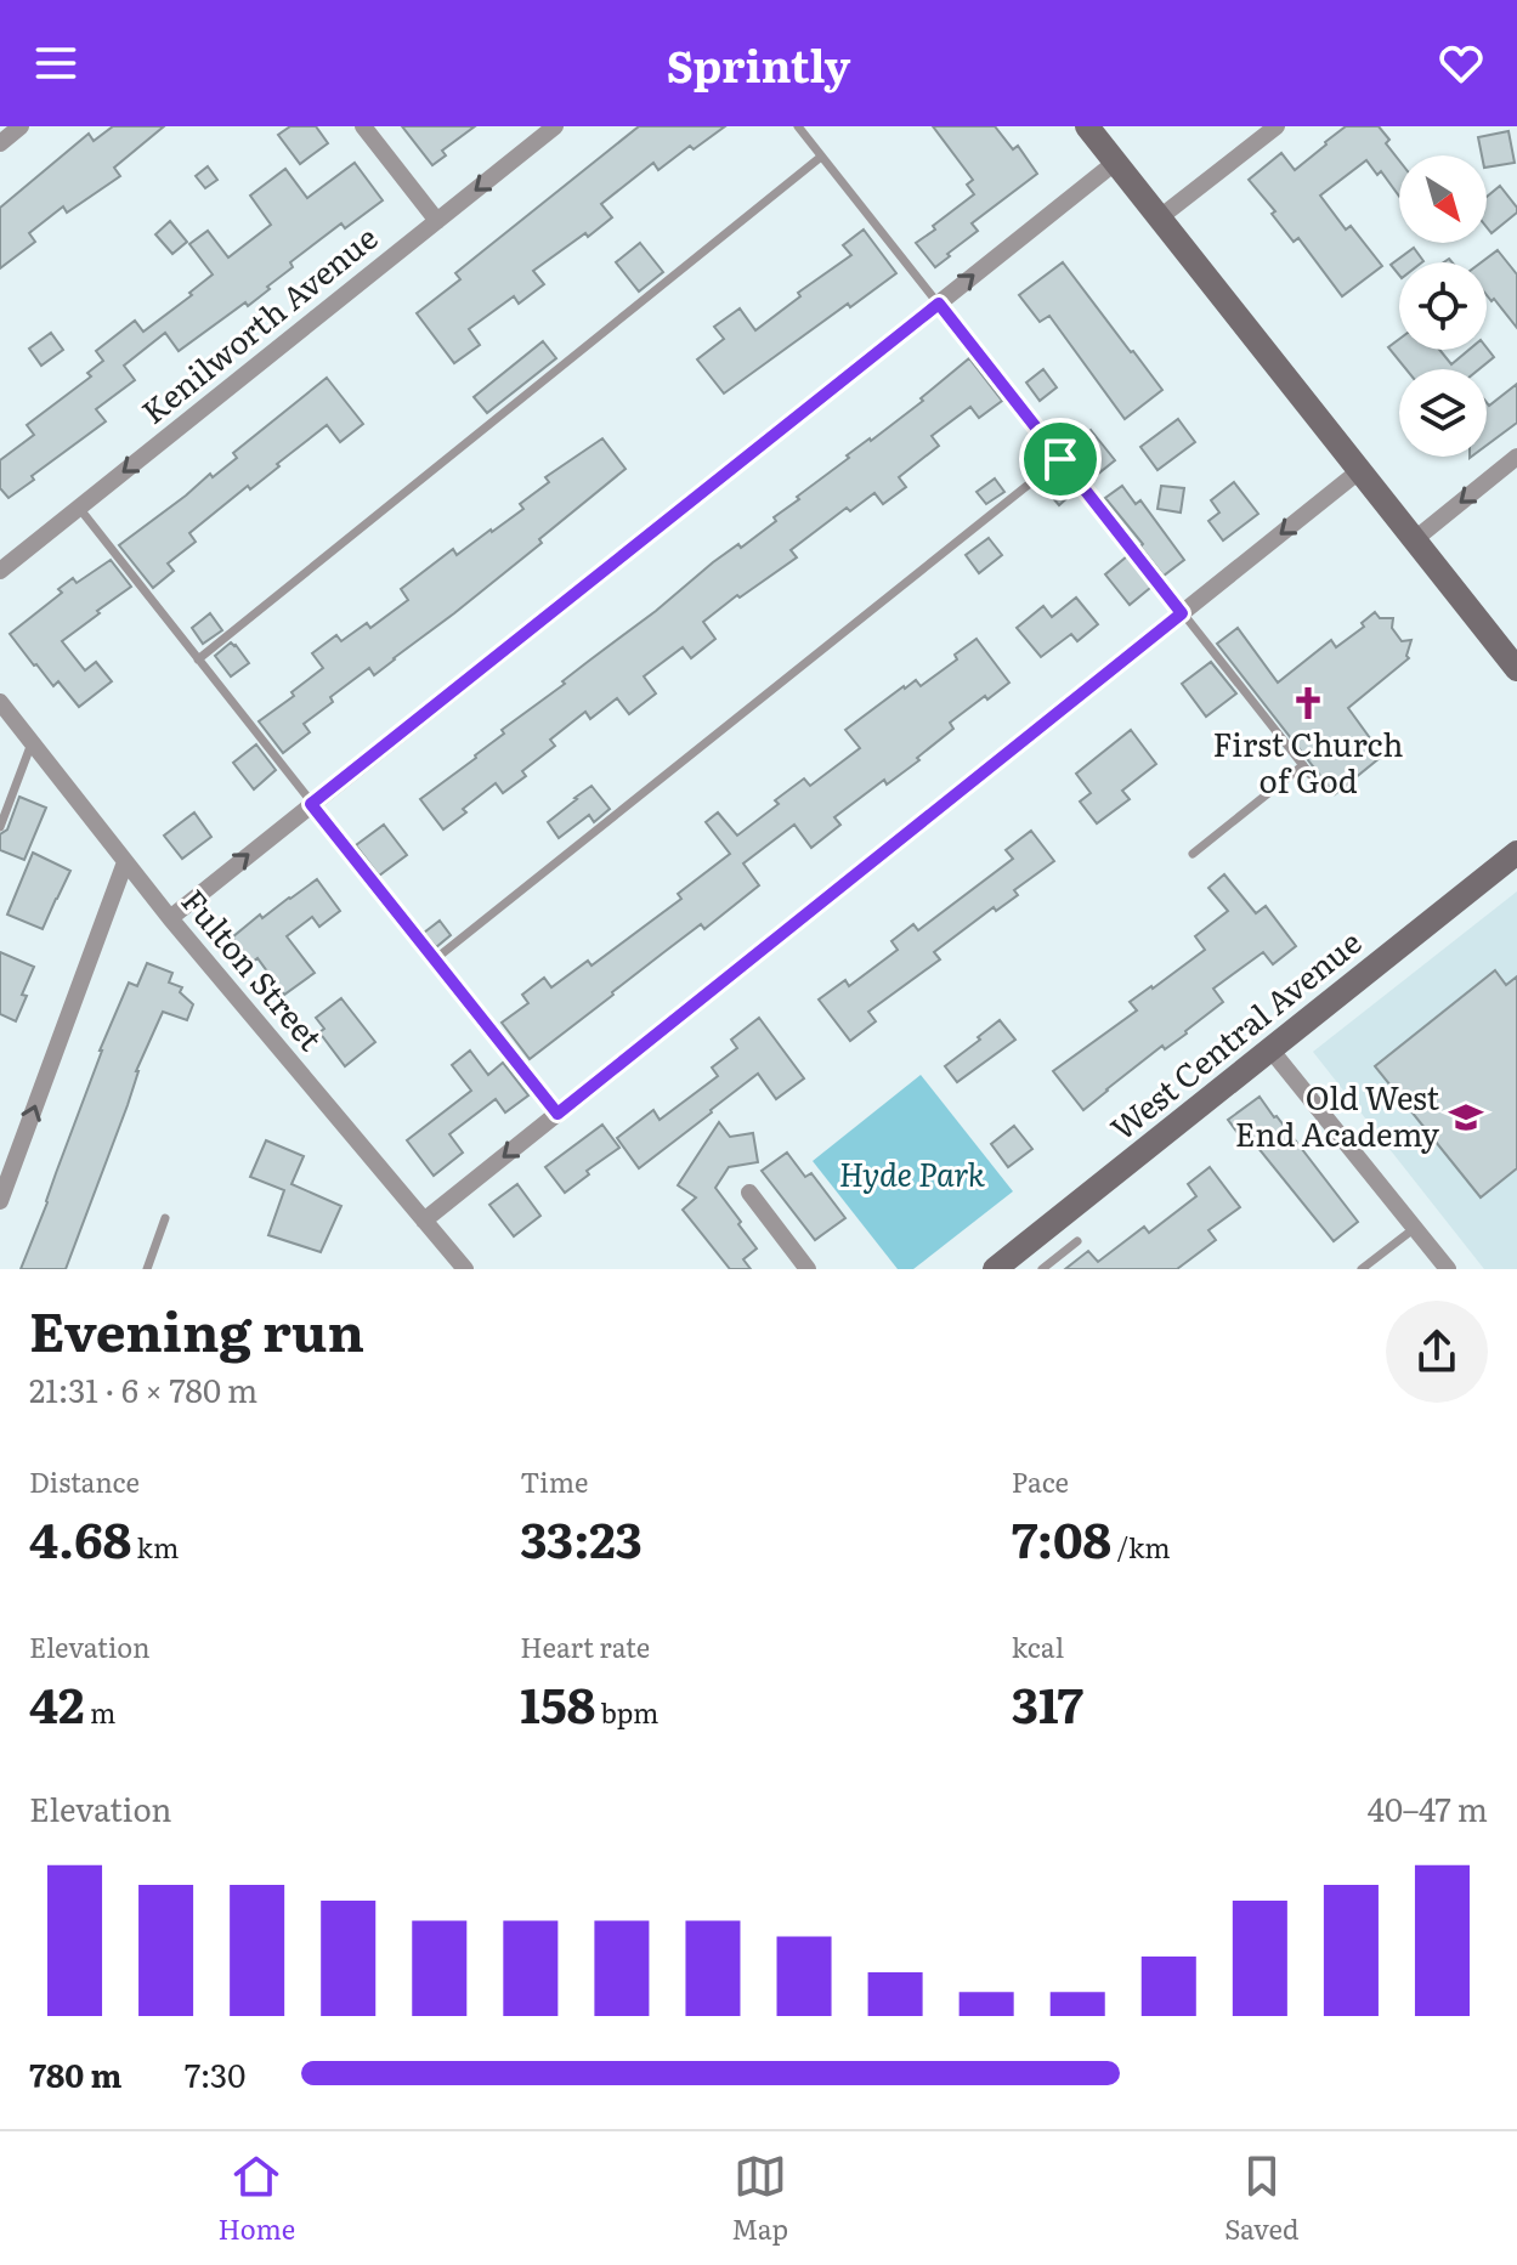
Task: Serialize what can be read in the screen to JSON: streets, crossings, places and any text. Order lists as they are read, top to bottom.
{
  "streets": {
    "main road": ["West Central Avenue"],
    "street": ["Kenilworth Avenue", "Fulton Street"]
  },
  "one_way": ["Kenilworth Avenue"],
  "parks": ["Hyde Park"],
  "places": {
    "church": ["First Church of God"],
    "school or university": ["Old West End Academy"]
  },
  "north": "bottom right",
  "page": {
    "header": "Sprintly",
    "heading": ["Evening run", "21:31 · 6 × 780 m"],
    "stats": [
      ["Distance", "4.68 km"],
      ["Time", "33:23"],
      ["Pace", "7:08 /km"],
      ["Elevation", "42 m"],
      ["Heart rate", "158 bpm"],
      ["kcal", "317"]
    ],
    "chart": ["Elevation", "40–47 m"],
    "list": [
      {
        "name": "780 m",
        "note": "7:30"
      }
    ],
    "tabs": ["Home", "Map", "Saved"]
  }
}
